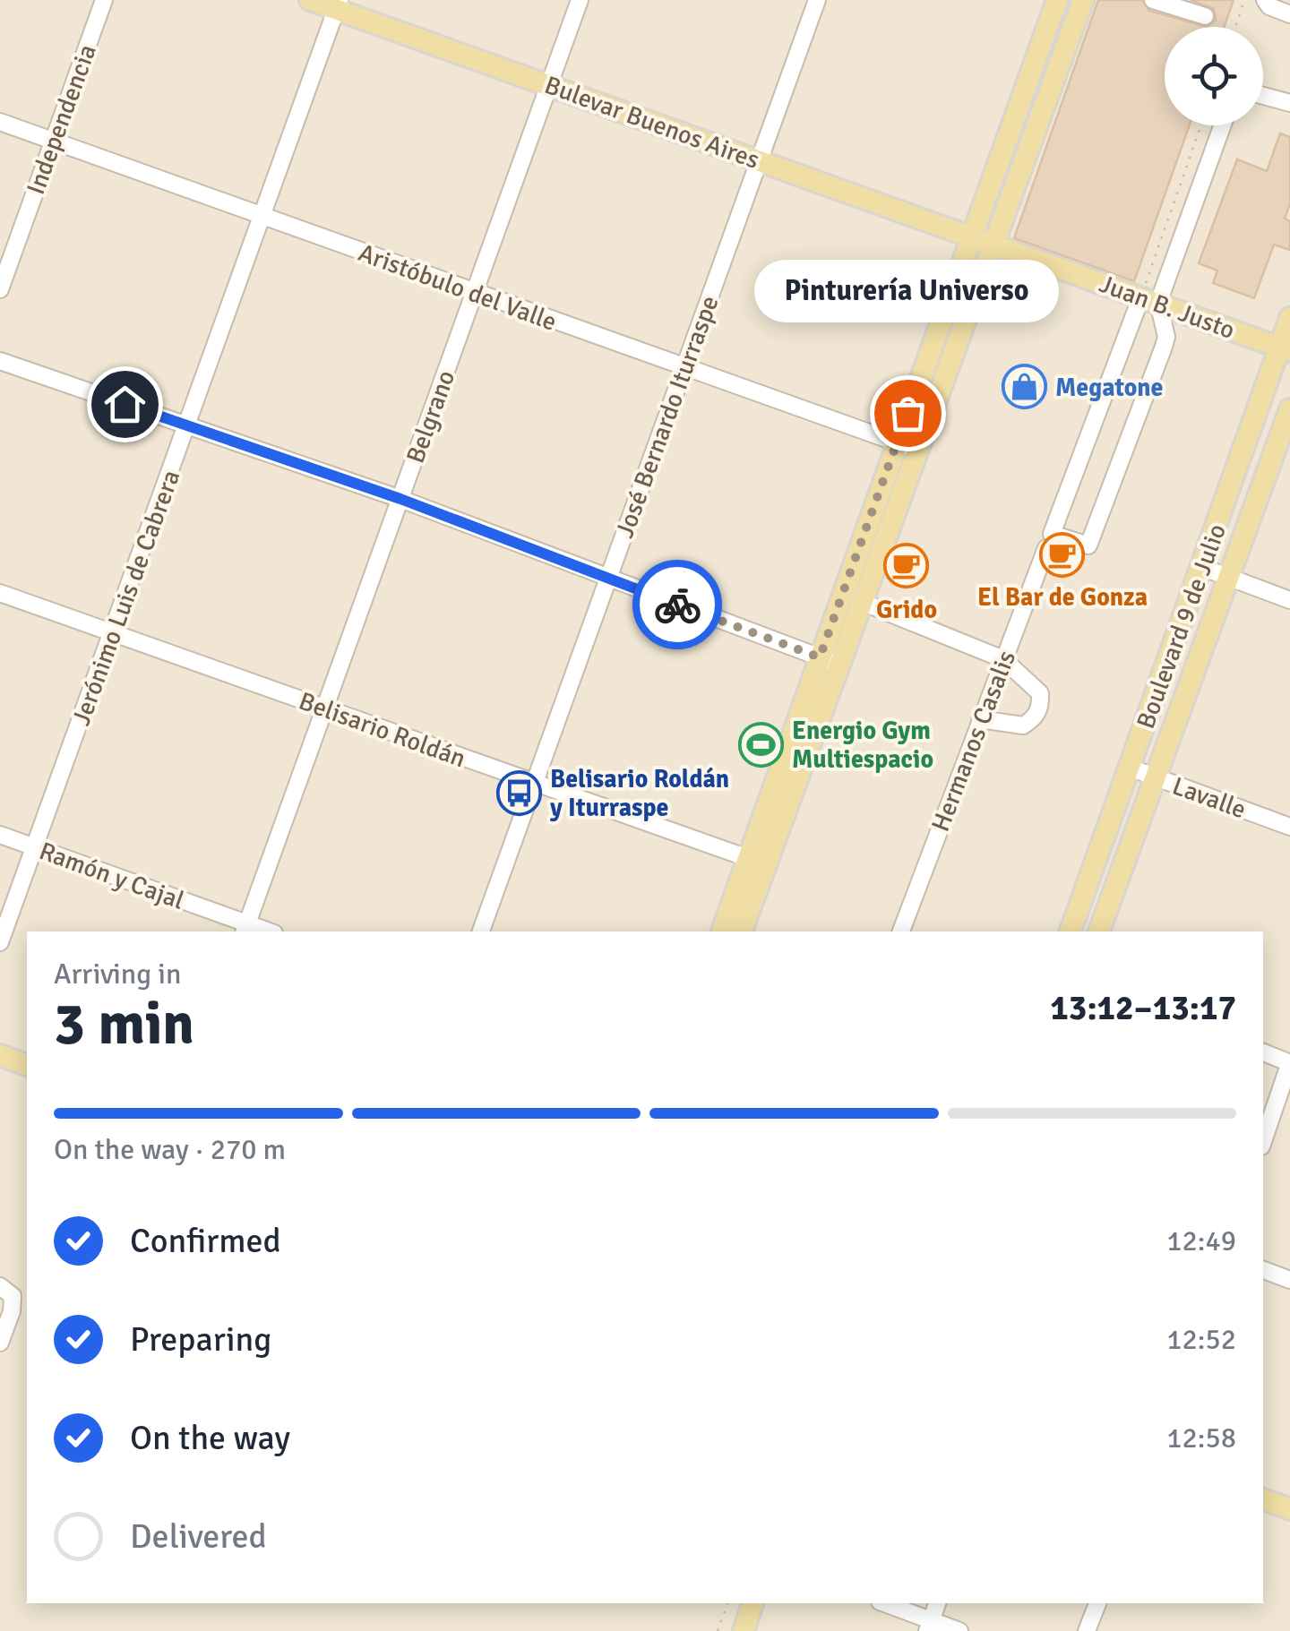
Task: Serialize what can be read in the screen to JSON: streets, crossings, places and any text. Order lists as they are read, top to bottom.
{
  "streets": {
    "main road": ["Bulevar Buenos Aires", "Juan B. Justo", "Boulevard 9 de Julio"],
    "street": [
      "Independencia",
      "Aristóbulo del Valle",
      "Belgrano",
      "José Bernardo Iturraspe",
      "Jerónimo Luis de Cabrera",
      "Belisario Roldán",
      "Hermanos Casalis",
      "Lavalle",
      "Ramón y Cajal"
    ]
  },
  "crossings": [
    ["Independencia", "Aristóbulo del Valle"],
    ["Bulevar Buenos Aires", "Juan B. Justo"],
    ["Bulevar Buenos Aires", "Belgrano"],
    ["Bulevar Buenos Aires", "José Bernardo Iturraspe"],
    ["Bulevar Buenos Aires", "Jerónimo Luis de Cabrera"],
    ["Aristóbulo del Valle", "Belgrano"],
    ["Aristóbulo del Valle", "José Bernardo Iturraspe"],
    ["Aristóbulo del Valle", "Jerónimo Luis de Cabrera"],
    ["Juan B. Justo", "Boulevard 9 de Julio"],
    ["Juan B. Justo", "Hermanos Casalis"],
    ["Belgrano", "Belisario Roldán"],
    ["Belgrano", "Ramón y Cajal"],
    ["José Bernardo Iturraspe", "Belisario Roldán"],
    ["Jerónimo Luis de Cabrera", "Belisario Roldán"],
    ["Jerónimo Luis de Cabrera", "Ramón y Cajal"],
    ["Boulevard 9 de Julio", "Lavalle"]
  ],
  "places": {
    "shop": ["Megatone"],
    "other": ["Pinturería Universo"],
    "cafe": ["El Bar de Gonza", "Grido"],
    "sports": ["Energio Gym Multiespacio"],
    "bus stop": ["Belisario Roldán y Iturraspe"]
  },
  "page": {
    "bubble": "Pinturería Universo",
    "heading": ["3 min", "Arriving in", "13:12–13:17"],
    "bar": "On the way · 270 m",
    "list": [
      ["Confirmed", "12:49"],
      ["Preparing", "12:52"],
      ["On the way", "12:58"],
      "Delivered"
    ]
  }
}
